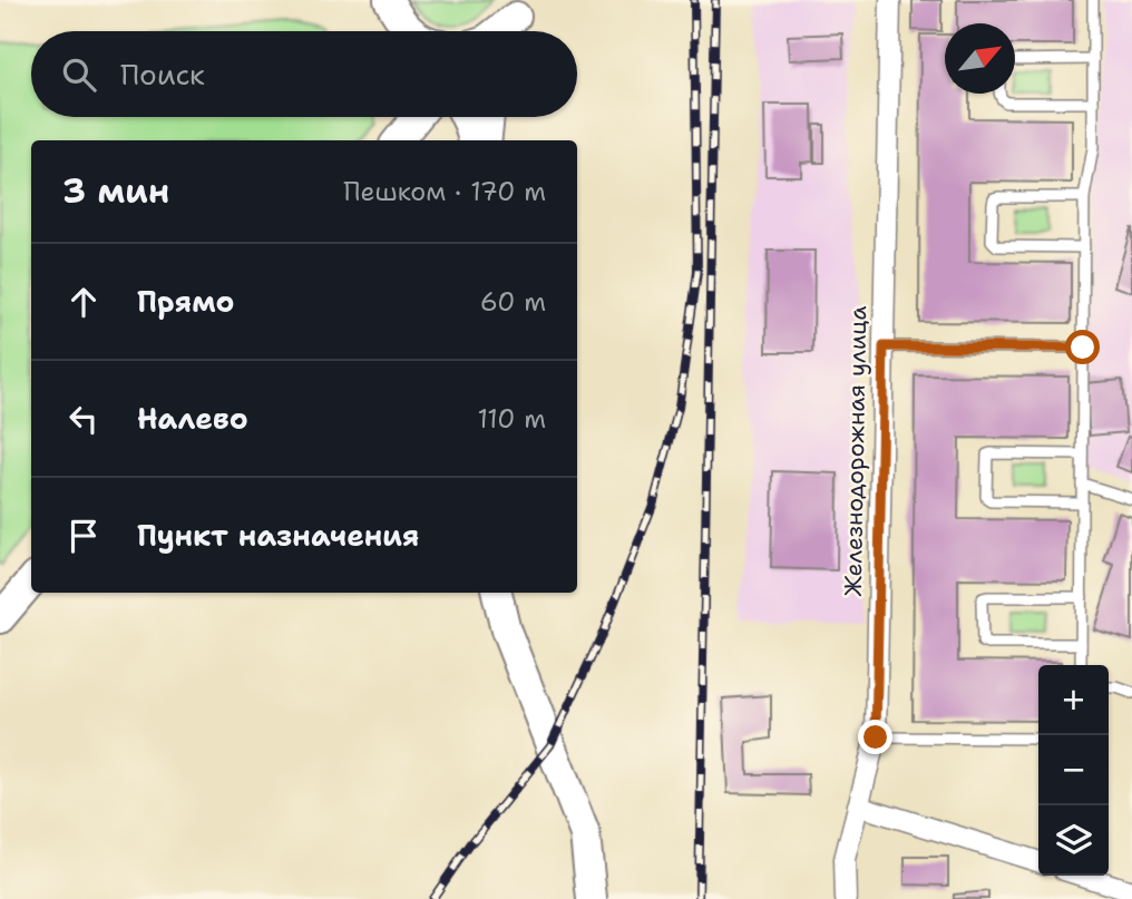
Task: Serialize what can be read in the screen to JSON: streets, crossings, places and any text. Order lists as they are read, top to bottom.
{
  "streets": {
    "street": ["Железнодорожная улица"]
  },
  "north": "top right",
  "page": {
    "search": "Поиск",
    "heading": ["3 мин", "Пешком · 170 m"],
    "list": [
      ["Прямо", "60 m"],
      ["Налево", "110 m"],
      "Пункт назначения"
    ],
    "map_buttons": ["+", "−"]
  }
}
